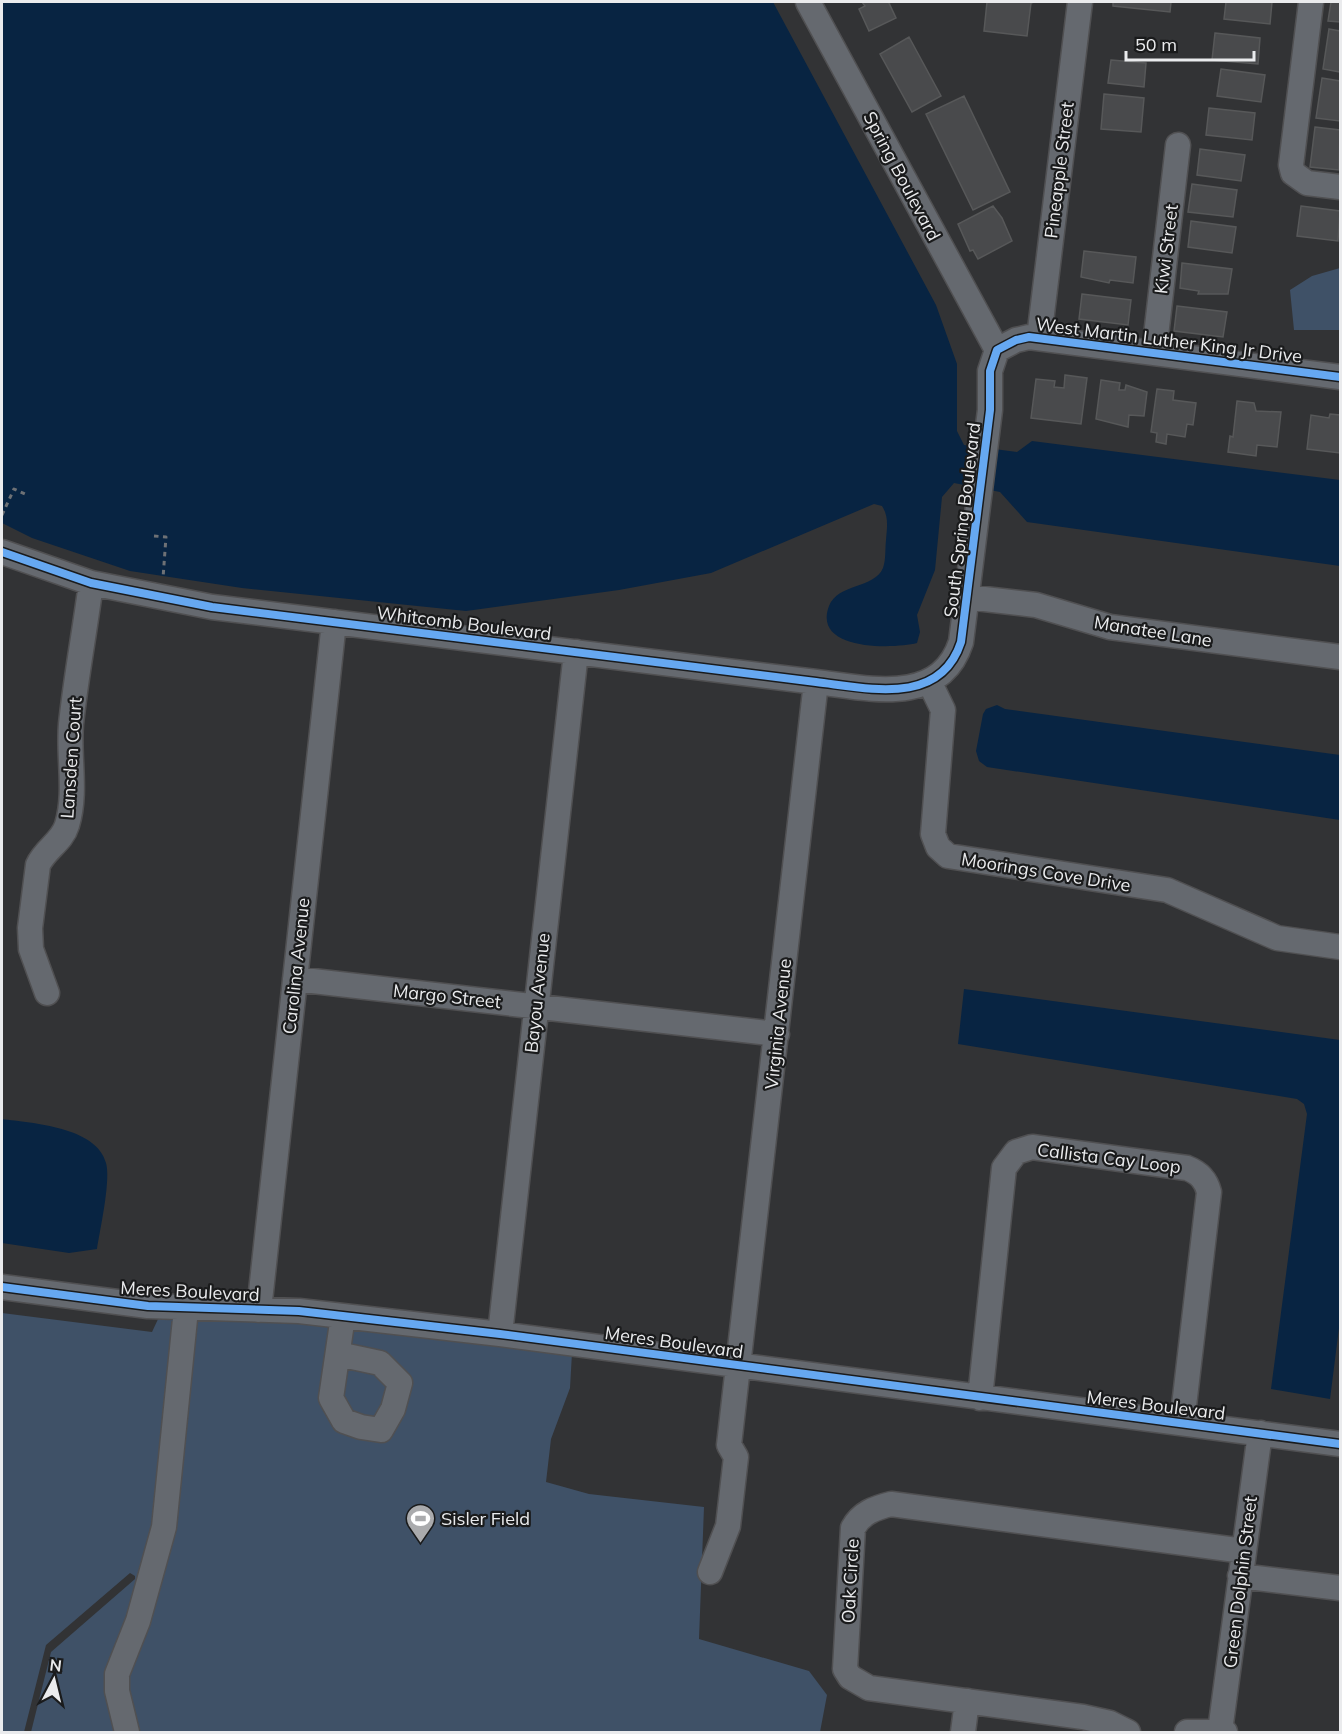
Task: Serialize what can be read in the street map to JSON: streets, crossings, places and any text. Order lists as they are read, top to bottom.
{
  "streets": {
    "street": [
      "Pineapple Street",
      "Spring Boulevard",
      "Kiwi Street",
      "West Martin Luther King Jr Drive",
      "South Spring Boulevard",
      "Whitcomb Boulevard",
      "Manatee Lane",
      "Lansden Court",
      "Moorings Cove Drive",
      "Carolina Avenue",
      "Bayou Avenue",
      "Margo Street",
      "Virginia Avenue",
      "Callista Cay Loop",
      "Meres Boulevard",
      "Oak Circle",
      "Green Dolphin Street"
    ]
  },
  "crossings": [
    ["Pineapple Street", "West Martin Luther King Jr Drive"],
    ["Spring Boulevard", "West Martin Luther King Jr Drive"],
    ["Spring Boulevard", "South Spring Boulevard"],
    ["Kiwi Street", "West Martin Luther King Jr Drive"],
    ["West Martin Luther King Jr Drive", "South Spring Boulevard"],
    ["South Spring Boulevard", "Whitcomb Boulevard"],
    ["South Spring Boulevard", "Manatee Lane"],
    ["South Spring Boulevard", "Moorings Cove Drive"],
    ["Whitcomb Boulevard", "Lansden Court"],
    ["Whitcomb Boulevard", "Moorings Cove Drive"],
    ["Whitcomb Boulevard", "Carolina Avenue"],
    ["Whitcomb Boulevard", "Bayou Avenue"],
    ["Whitcomb Boulevard", "Virginia Avenue"],
    ["Carolina Avenue", "Margo Street"],
    ["Carolina Avenue", "Meres Boulevard"],
    ["Bayou Avenue", "Margo Street"],
    ["Bayou Avenue", "Meres Boulevard"],
    ["Margo Street", "Virginia Avenue"],
    ["Virginia Avenue", "Meres Boulevard"],
    ["Callista Cay Loop", "Meres Boulevard"],
    ["Meres Boulevard", "Green Dolphin Street"],
    ["Oak Circle", "Green Dolphin Street"]
  ],
  "places": {
    "sports": ["Sisler Field"]
  },
  "scale_bar": "50 m",
  "north": "top"
}
